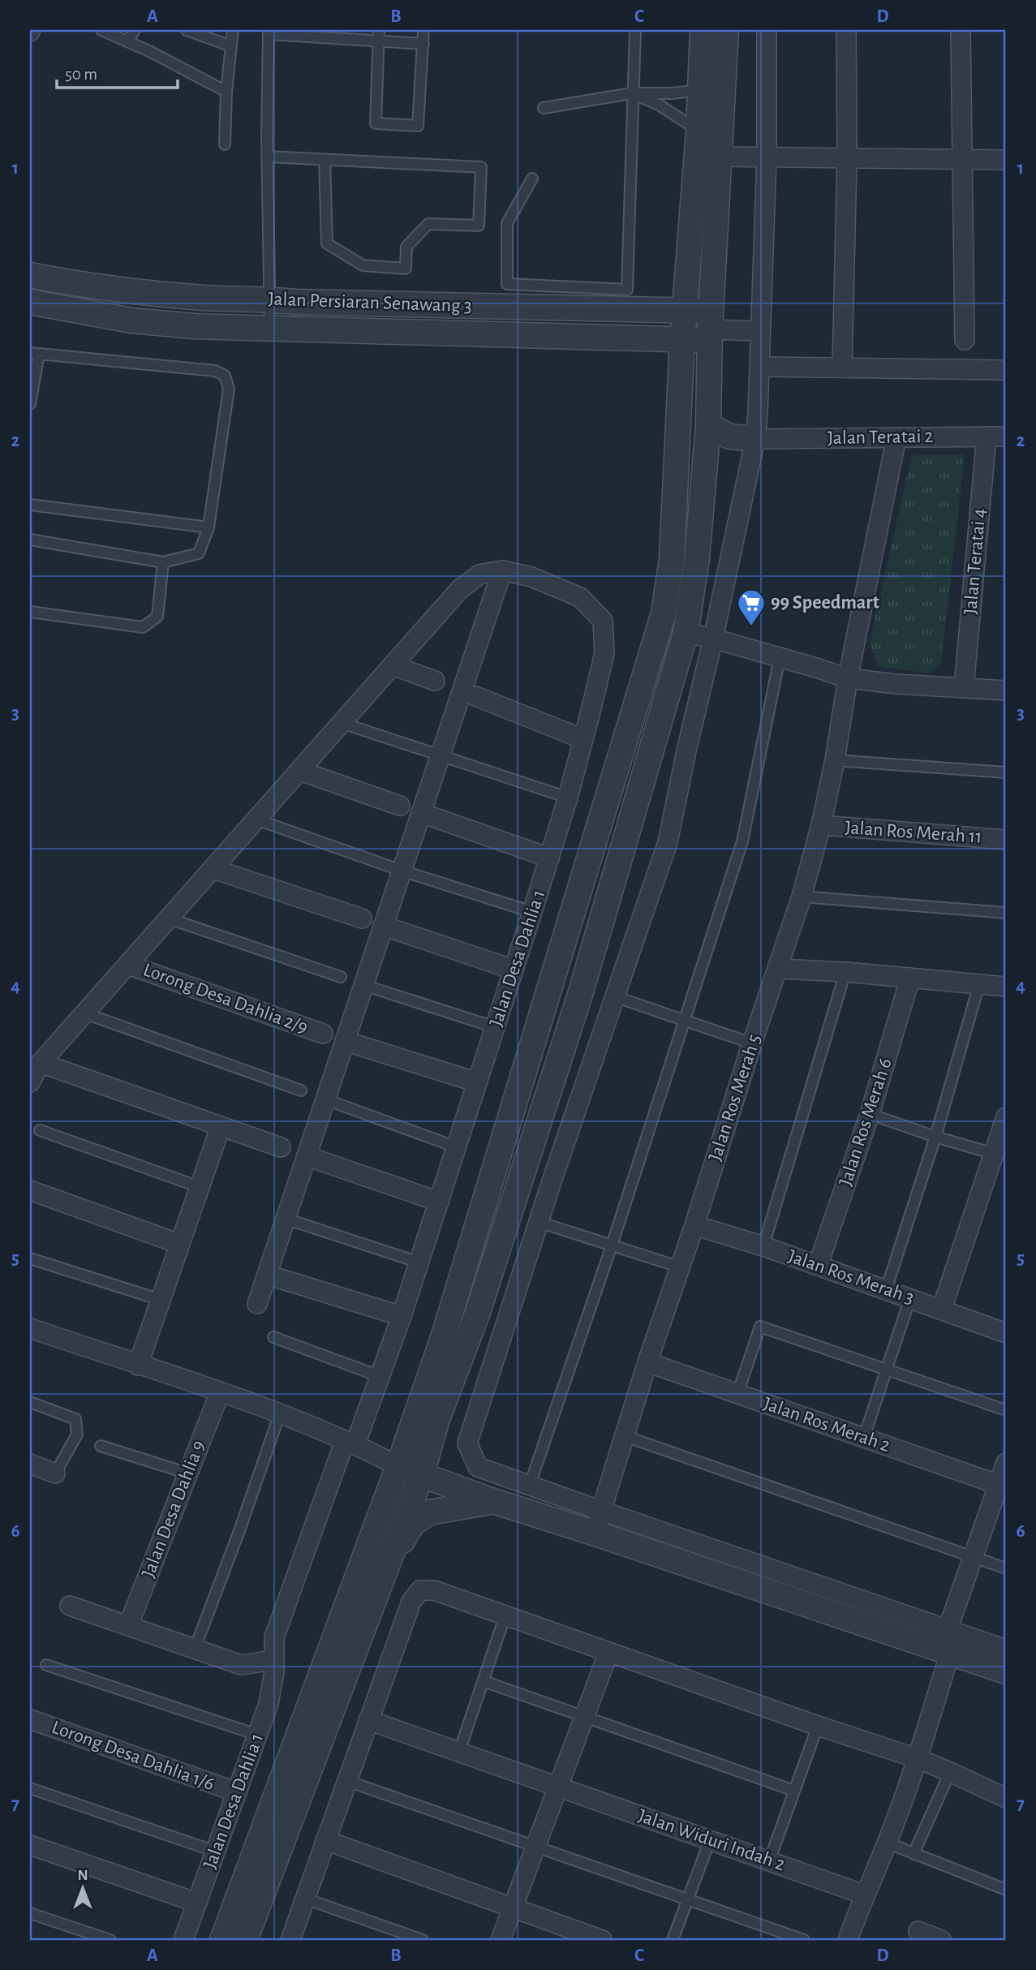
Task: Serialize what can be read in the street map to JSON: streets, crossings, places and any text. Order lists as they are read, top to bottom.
{
  "streets": {
    "street": [
      "Jalan Persiaran Senawang 3",
      "Jalan Teratai 2",
      "Jalan Teratai 4",
      "Jalan Ros Merah 11",
      "Jalan Desa Dahlia 1",
      "Lorong Desa Dahlia 2/9",
      "Jalan Ros Merah 5",
      "Jalan Ros Merah 6",
      "Jalan Ros Merah 3",
      "Jalan Ros Merah 2",
      "Jalan Desa Dahlia 9",
      "Lorong Desa Dahlia 1/6",
      "Jalan Widuri Indah 2"
    ]
  },
  "crossings": [
    ["Jalan Teratai 2", "Jalan Teratai 4"],
    ["Jalan Teratai 2", "Jalan Ros Merah 5"],
    ["Jalan Ros Merah 11", "Jalan Ros Merah 5"],
    ["Jalan Desa Dahlia 1", "Lorong Desa Dahlia 2/9"],
    ["Jalan Desa Dahlia 1", "Lorong Desa Dahlia 1/6"],
    ["Jalan Ros Merah 5", "Jalan Ros Merah 3"],
    ["Jalan Ros Merah 5", "Jalan Ros Merah 2"],
    ["Jalan Ros Merah 6", "Jalan Ros Merah 3"]
  ],
  "places": {
    "supermarket": ["99 Speedmart"]
  },
  "scale_bar": "50 m",
  "north": "top",
  "grid": {
    "columns": [
      "A",
      "B",
      "C",
      "D"
    ],
    "rows": [
      "1",
      "2",
      "3",
      "4",
      "5",
      "6",
      "7"
    ]
  }
}
